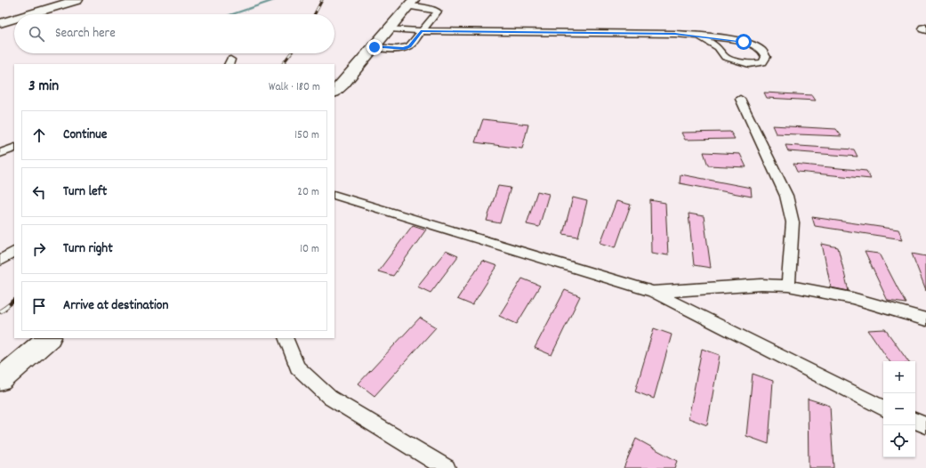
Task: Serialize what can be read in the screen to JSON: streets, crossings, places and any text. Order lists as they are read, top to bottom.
{
  "page": {
    "search": "Search here",
    "heading": ["3 min", "Walk · 180 m"],
    "list": [
      ["Continue", "150 m"],
      ["Turn left", "20 m"],
      ["Turn right", "10 m"],
      "Arrive at destination"
    ],
    "map_buttons": ["+", "−"]
  }
}
